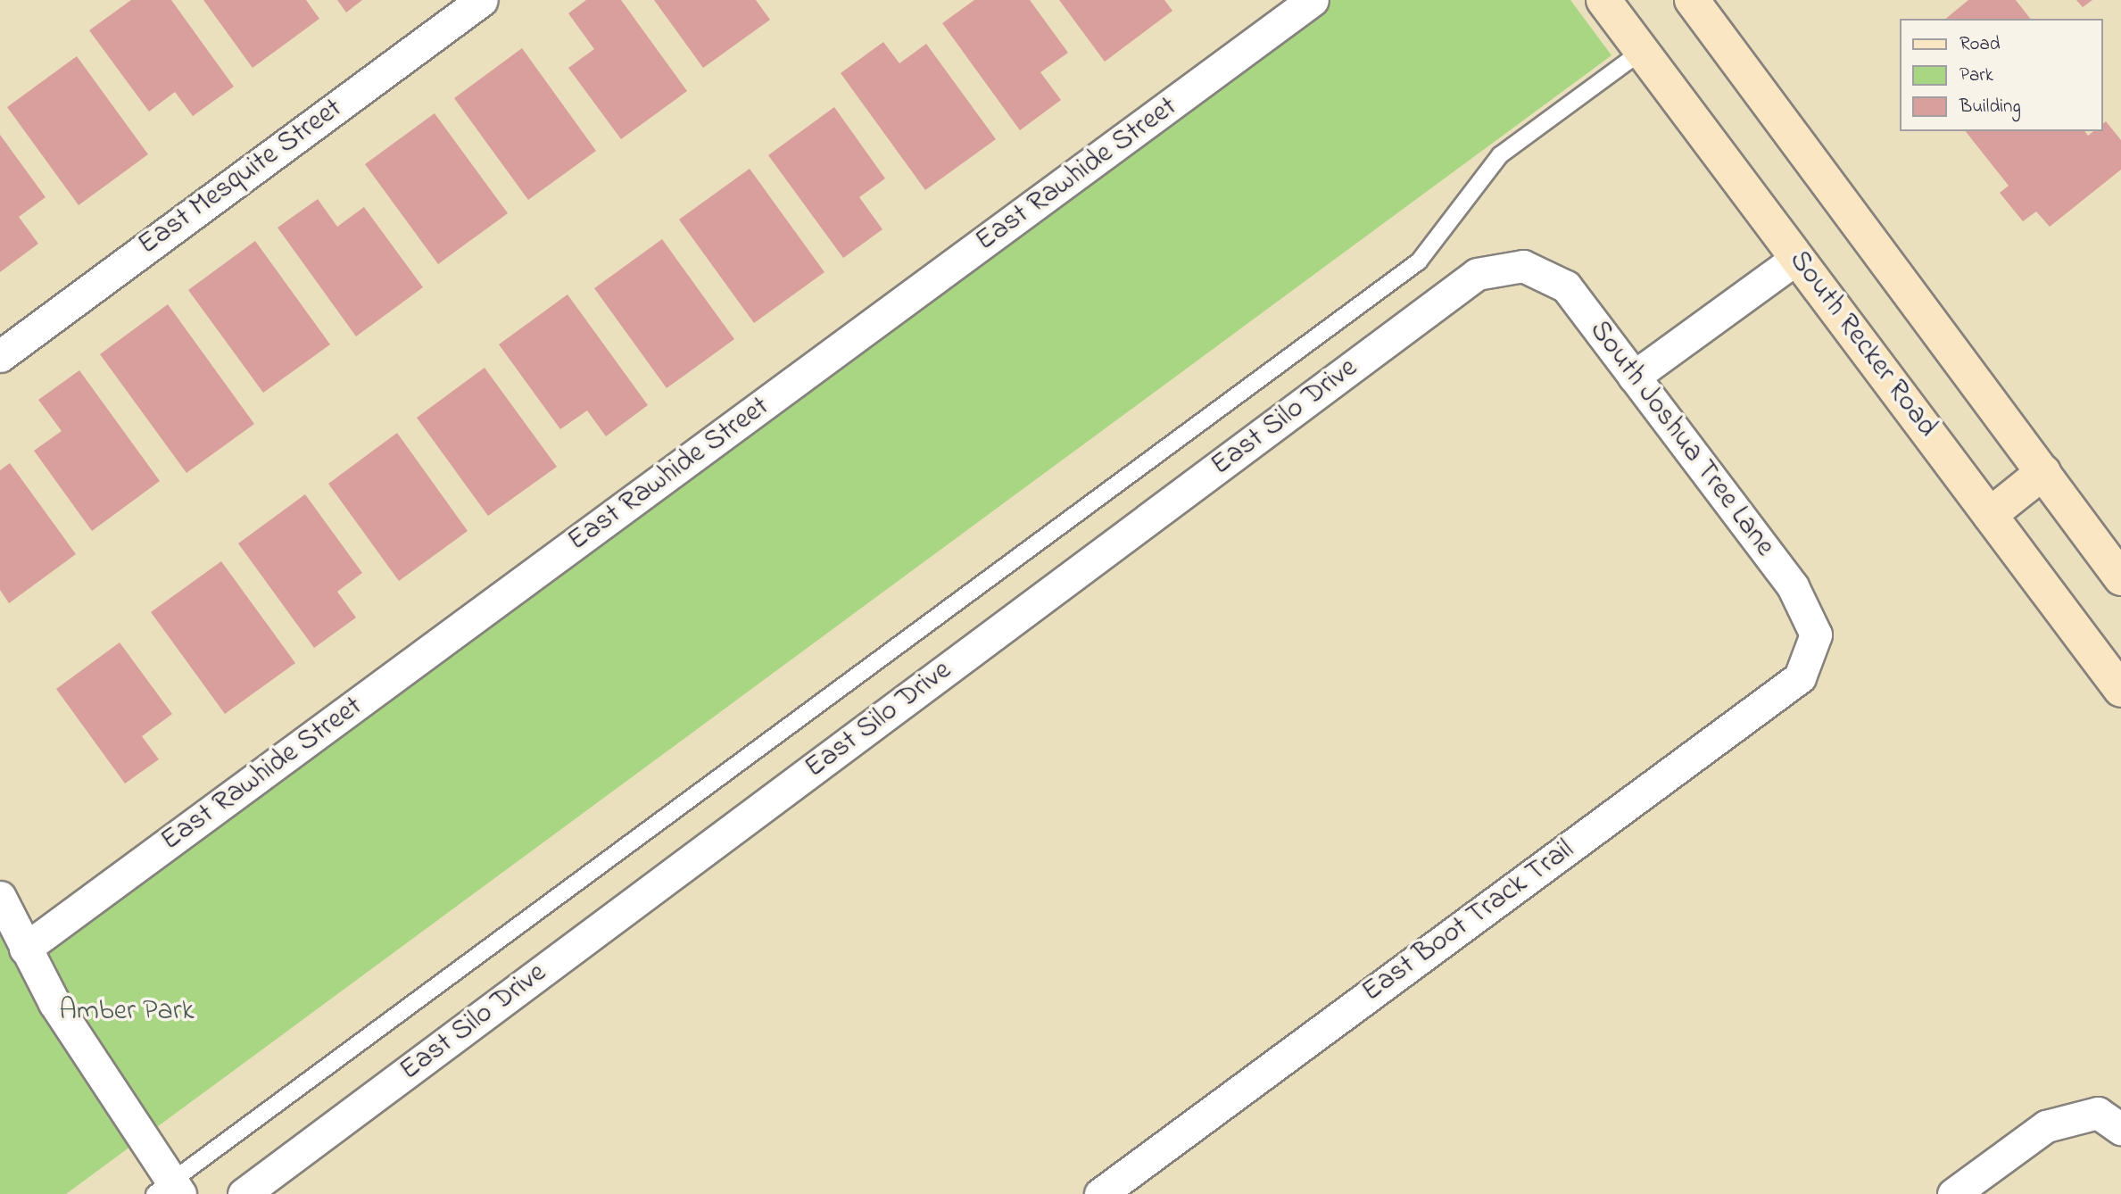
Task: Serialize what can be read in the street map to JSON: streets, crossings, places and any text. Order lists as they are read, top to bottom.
{
  "streets": {
    "main road": ["South Recker Road"],
    "street": [
      "East Rawhide Street",
      "East Mesquite Street",
      "East Silo Drive",
      "South Joshua Tree Lane",
      "East Boot Track Trail"
    ]
  },
  "crossings": [
    ["East Silo Drive", "South Joshua Tree Lane"],
    ["South Joshua Tree Lane", "East Boot Track Trail"]
  ],
  "parks": ["Amber Park"],
  "legend": ["Road", "Park", "Building"]
}
